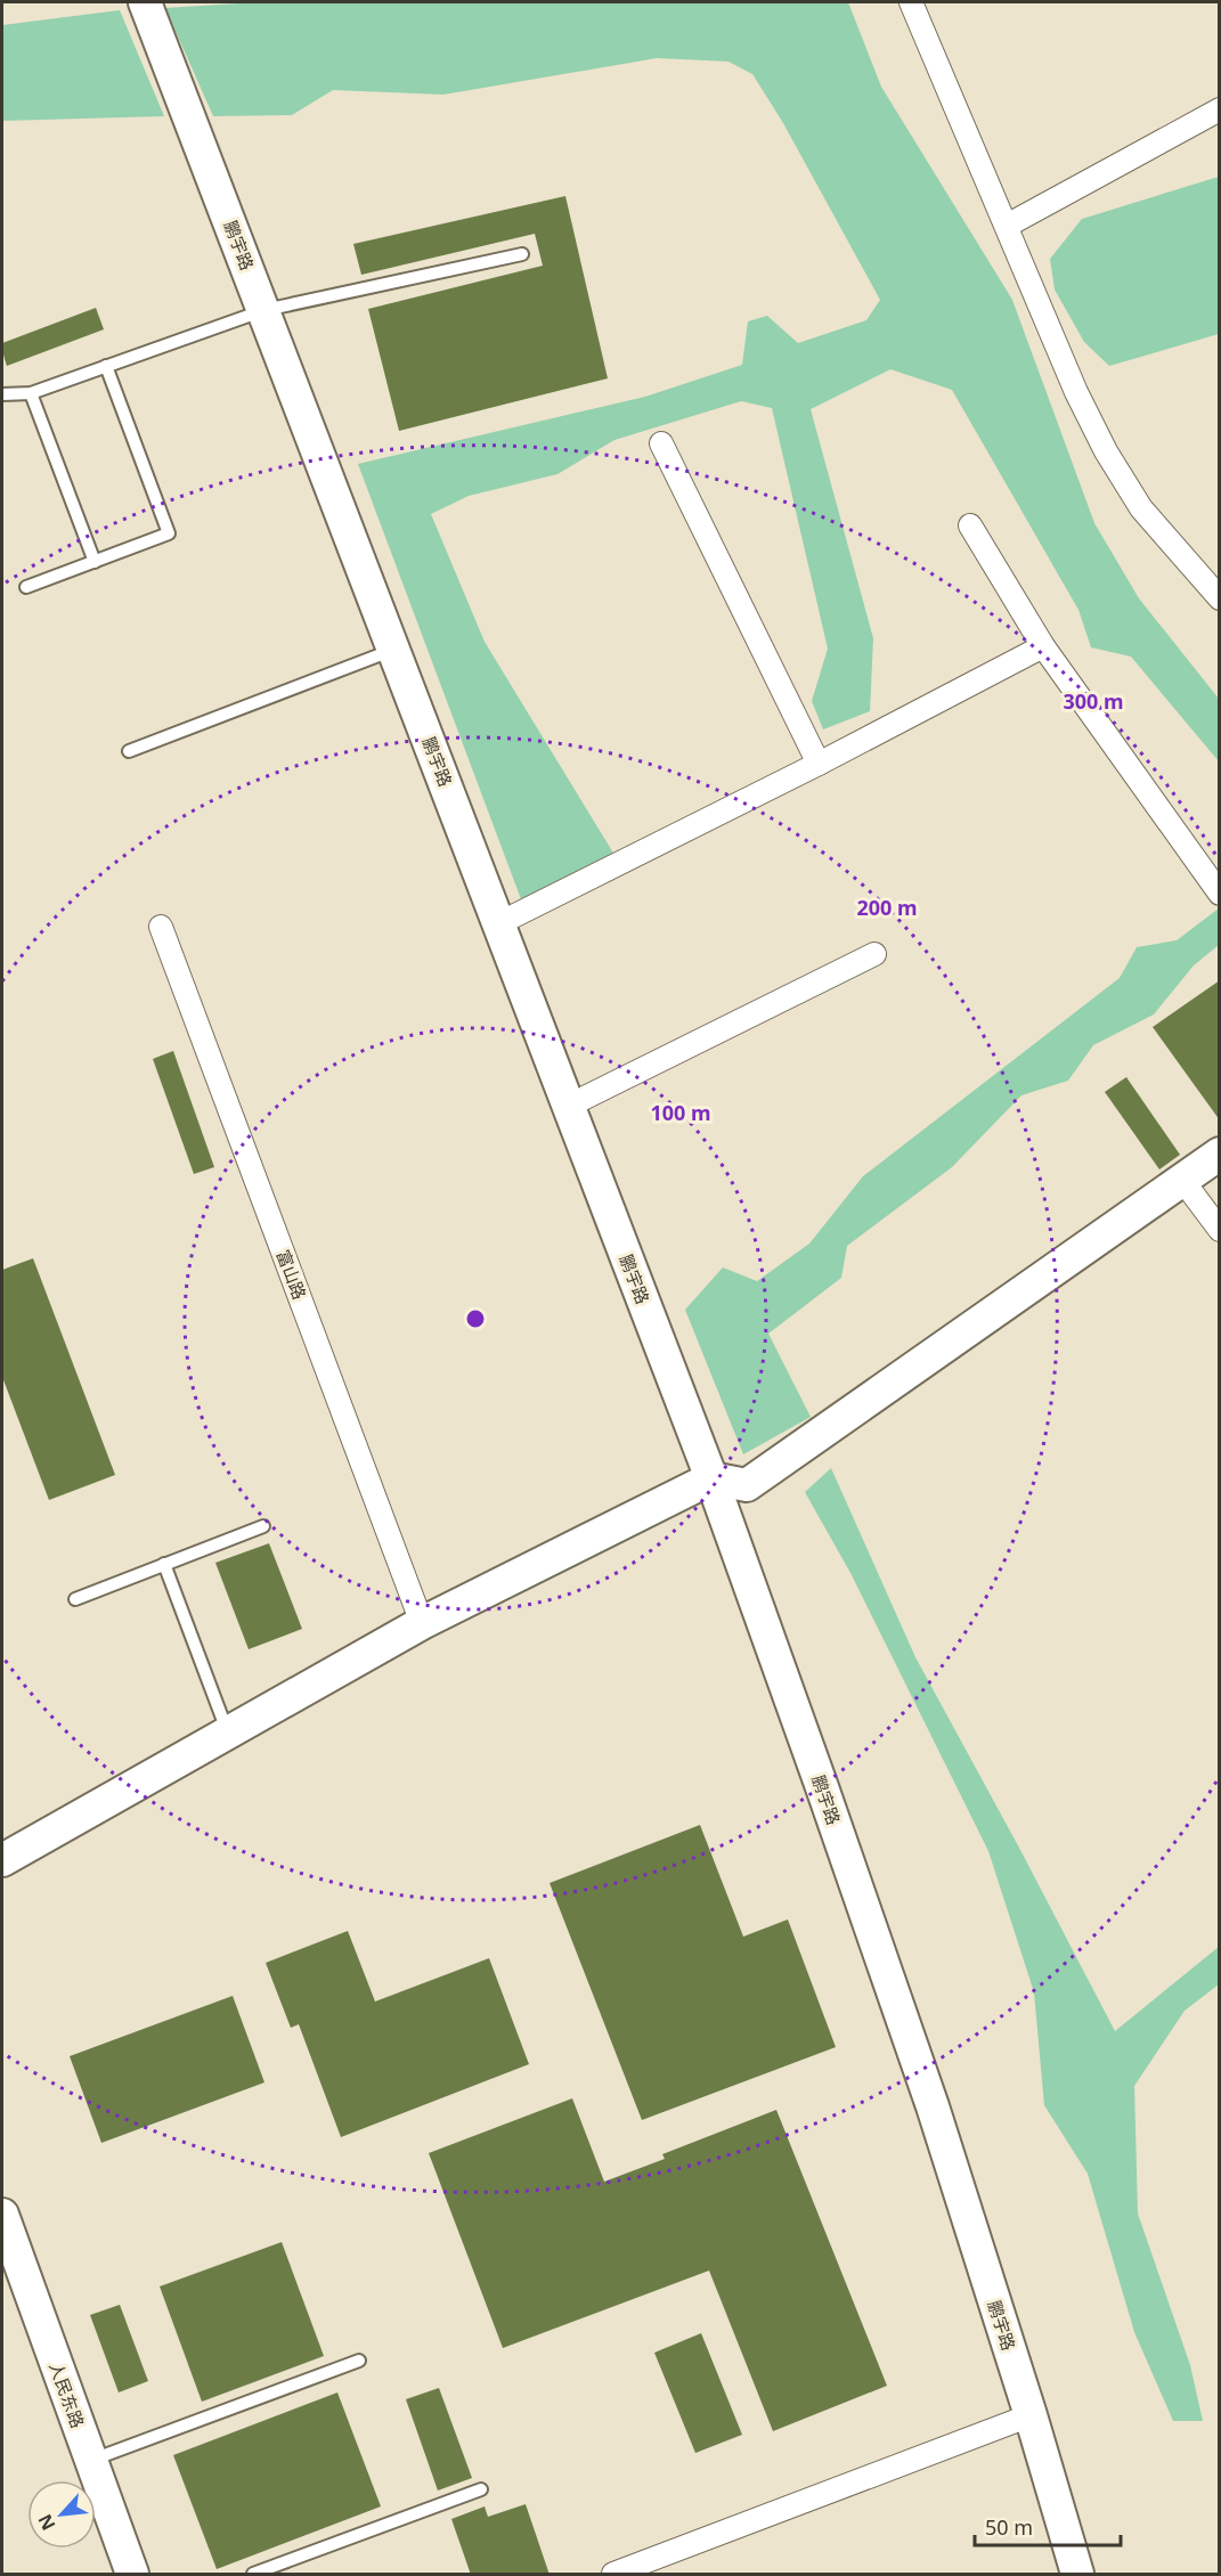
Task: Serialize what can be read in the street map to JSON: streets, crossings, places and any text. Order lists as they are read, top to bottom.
{
  "streets": {
    "main road": ["鹏宇路", "人民东路"],
    "street": ["富山路"]
  },
  "scale_bar": "50 m",
  "north": "bottom left",
  "rings": ["300 m", "200 m", "100 m"]
}
